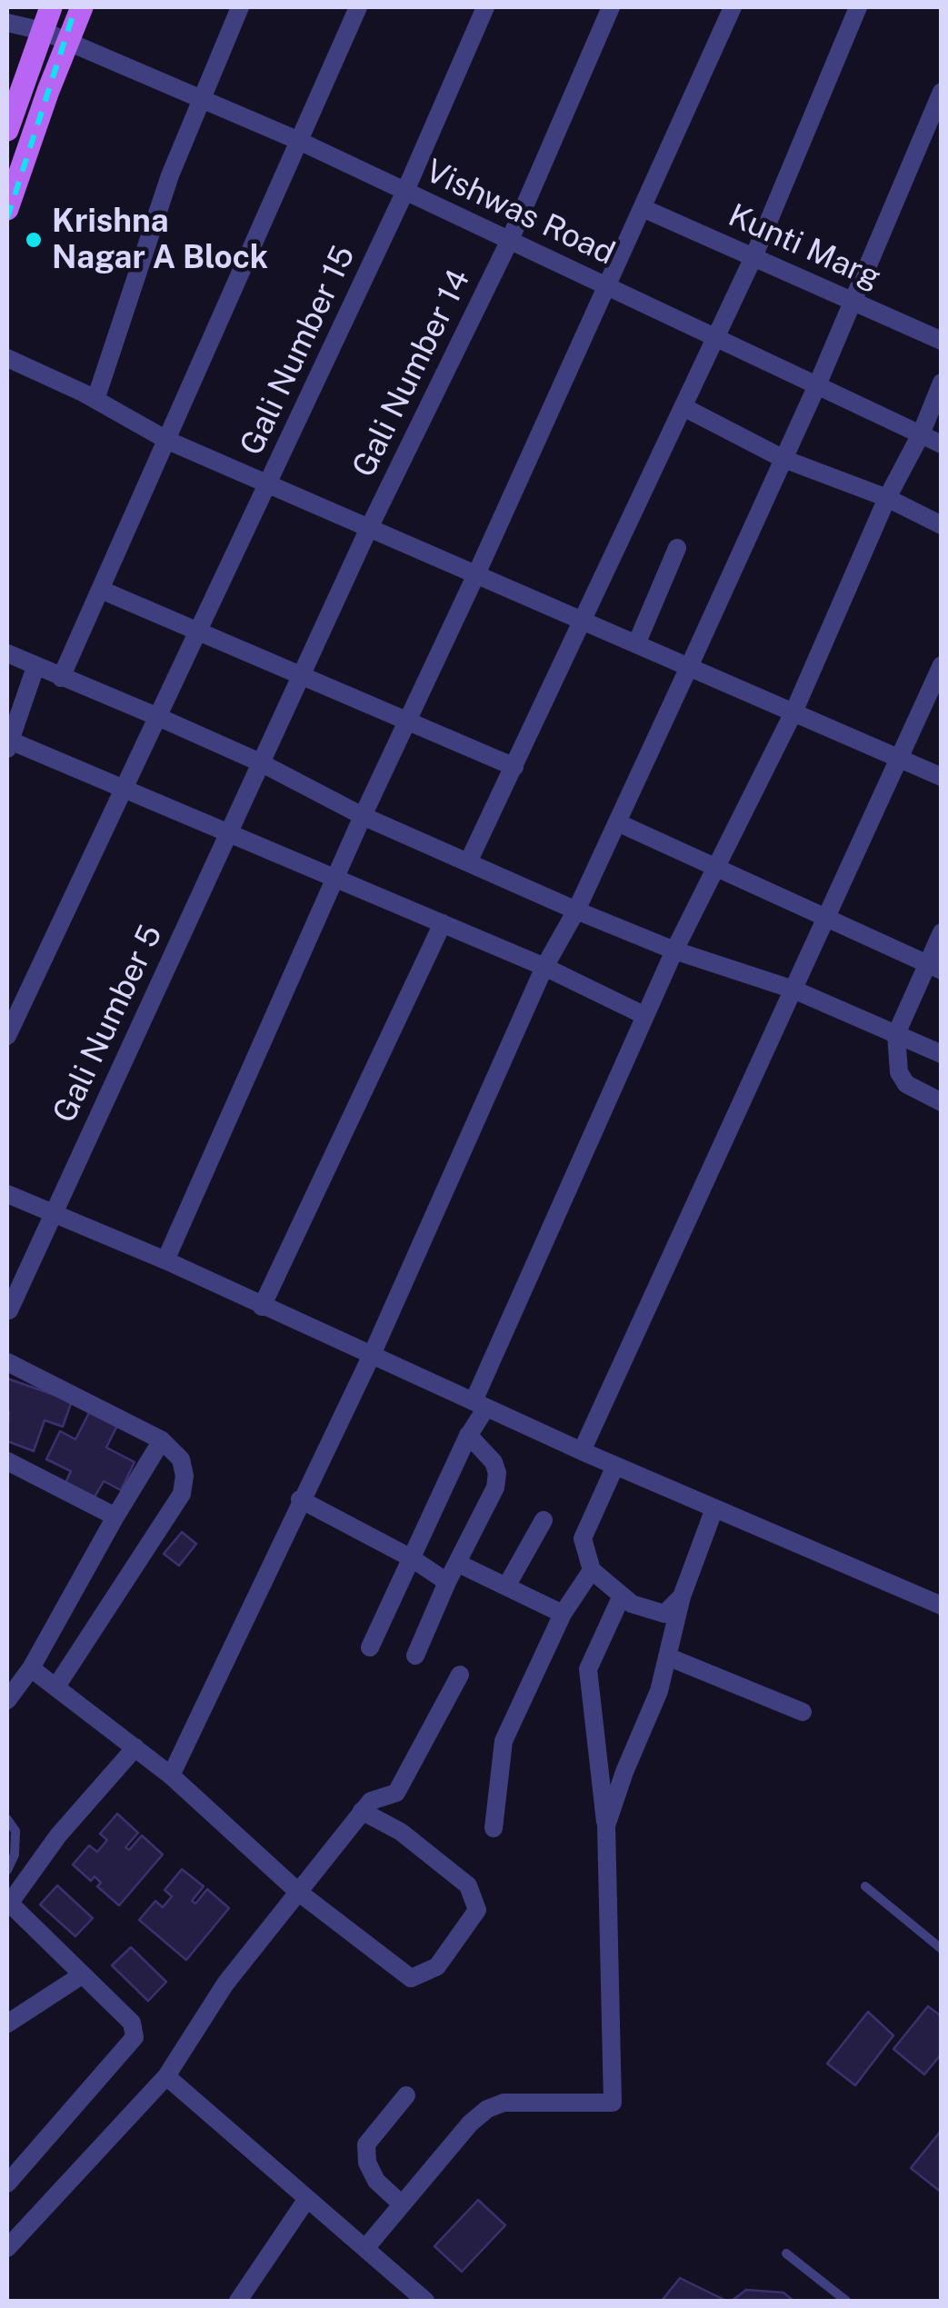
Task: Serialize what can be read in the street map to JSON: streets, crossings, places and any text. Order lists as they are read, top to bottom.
{
  "streets": {
    "street": [
      "Vishwas Road",
      "Kunti Marg",
      "Gali Number 15",
      "Gali Number 14",
      "Gali Number 5"
    ]
  },
  "crossings": [
    ["Vishwas Road", "Gali Number 15"],
    ["Vishwas Road", "Gali Number 14"],
    ["Gali Number 14", "Gali Number 5"]
  ],
  "places": ["Krishna Nagar A Block"]
}
